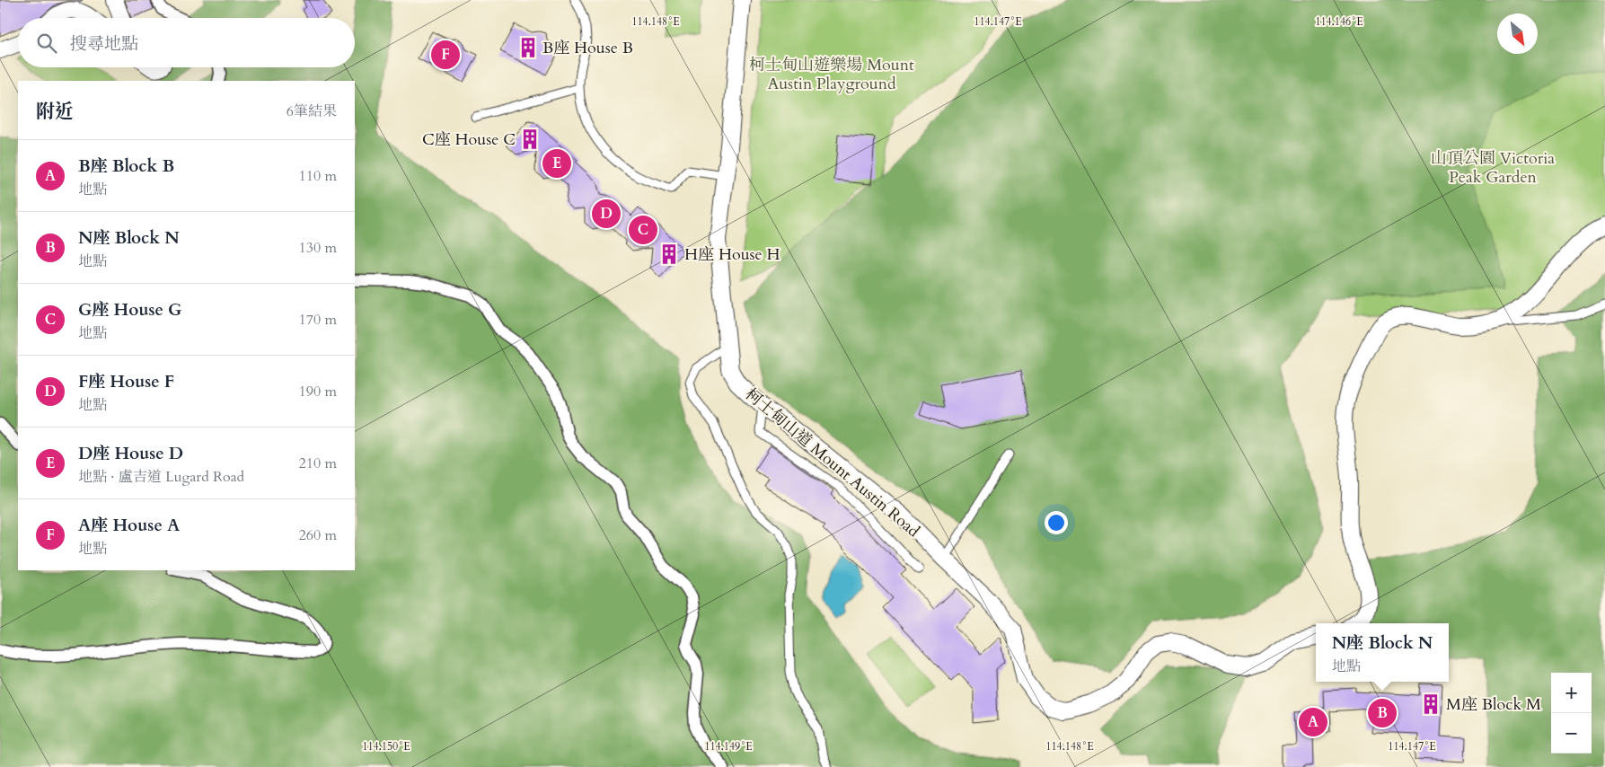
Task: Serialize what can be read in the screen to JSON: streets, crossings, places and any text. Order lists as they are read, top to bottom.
{
  "streets": {
    "street": ["柯士甸山道 Mount Austin Road"]
  },
  "parks": ["柯士甸山遊樂場 Mount Austin Playground", "山頂公園 Victoria Peak Garden"],
  "places": {
    "building": [
      "B座 House B",
      "C座 House C",
      "H座 House H",
      "M座 Block M"
    ]
  },
  "north": "bottom right",
  "page": {
    "search": "搜尋地點",
    "pins": [
      "F",
      "E",
      "D",
      "C",
      "B",
      "A"
    ],
    "heading": ["附近", "6筆結果"],
    "list": [
      {
        "mark": "A",
        "name": "B座 Block B",
        "note": "地點",
        "value": "110 m"
      },
      {
        "mark": "B",
        "name": "N座 Block N",
        "note": "地點",
        "value": "130 m"
      },
      {
        "mark": "C",
        "name": "G座 House G",
        "note": "地點",
        "value": "170 m"
      },
      {
        "mark": "D",
        "name": "F座 House F",
        "note": "地點",
        "value": "190 m"
      },
      {
        "mark": "E",
        "name": "D座 House D",
        "note": "地點 · 盧吉道 Lugard Road",
        "value": "210 m"
      },
      {
        "mark": "F",
        "name": "A座 House A",
        "note": "地點",
        "value": "260 m"
      }
    ],
    "popup": ["N座 Block N", "地點"],
    "map_buttons": ["+", "−"]
  },
  "coordinates": [
    "114.148°E",
    "114.147°E",
    "114.146°E",
    "114.150°E",
    "114.149°E"
  ]
}
